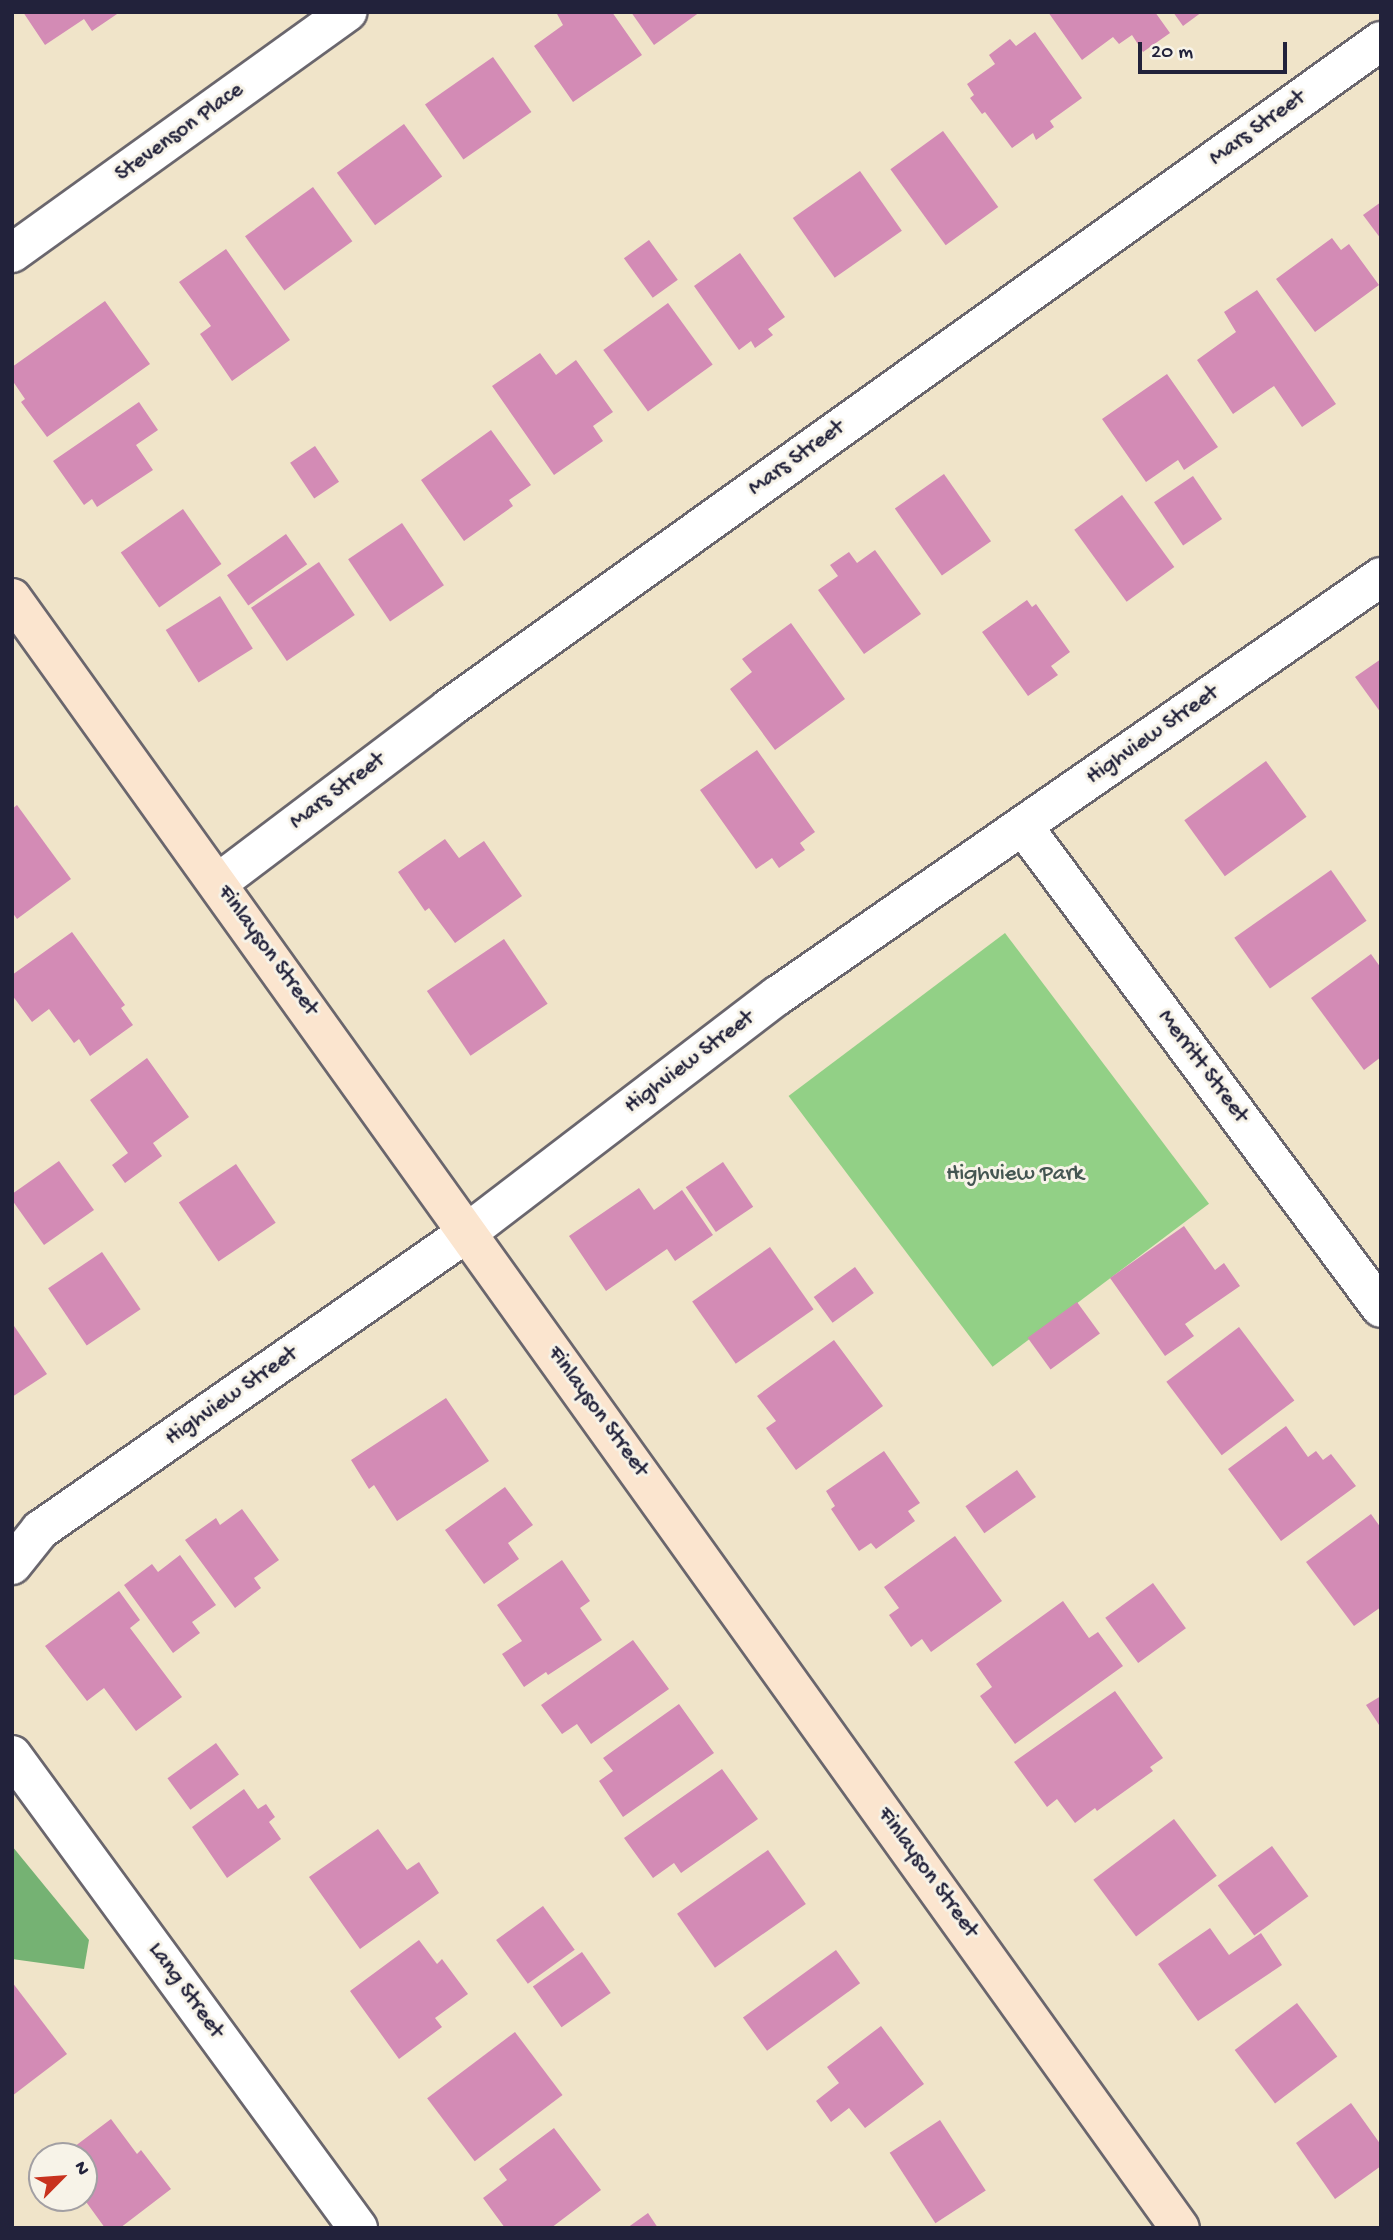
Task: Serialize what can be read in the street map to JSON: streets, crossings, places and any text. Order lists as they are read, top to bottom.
{
  "streets": {
    "street": [
      "Mars Street",
      "Stevenson Place",
      "Highview Street",
      "Finlayson Street",
      "Merritt Street",
      "Lang Street"
    ]
  },
  "crossings": [
    ["Mars Street", "Finlayson Street"],
    ["Highview Street", "Finlayson Street"],
    ["Highview Street", "Merritt Street"]
  ],
  "parks": ["Highview Park"],
  "scale_bar": "20 m",
  "north": "top right"
}
